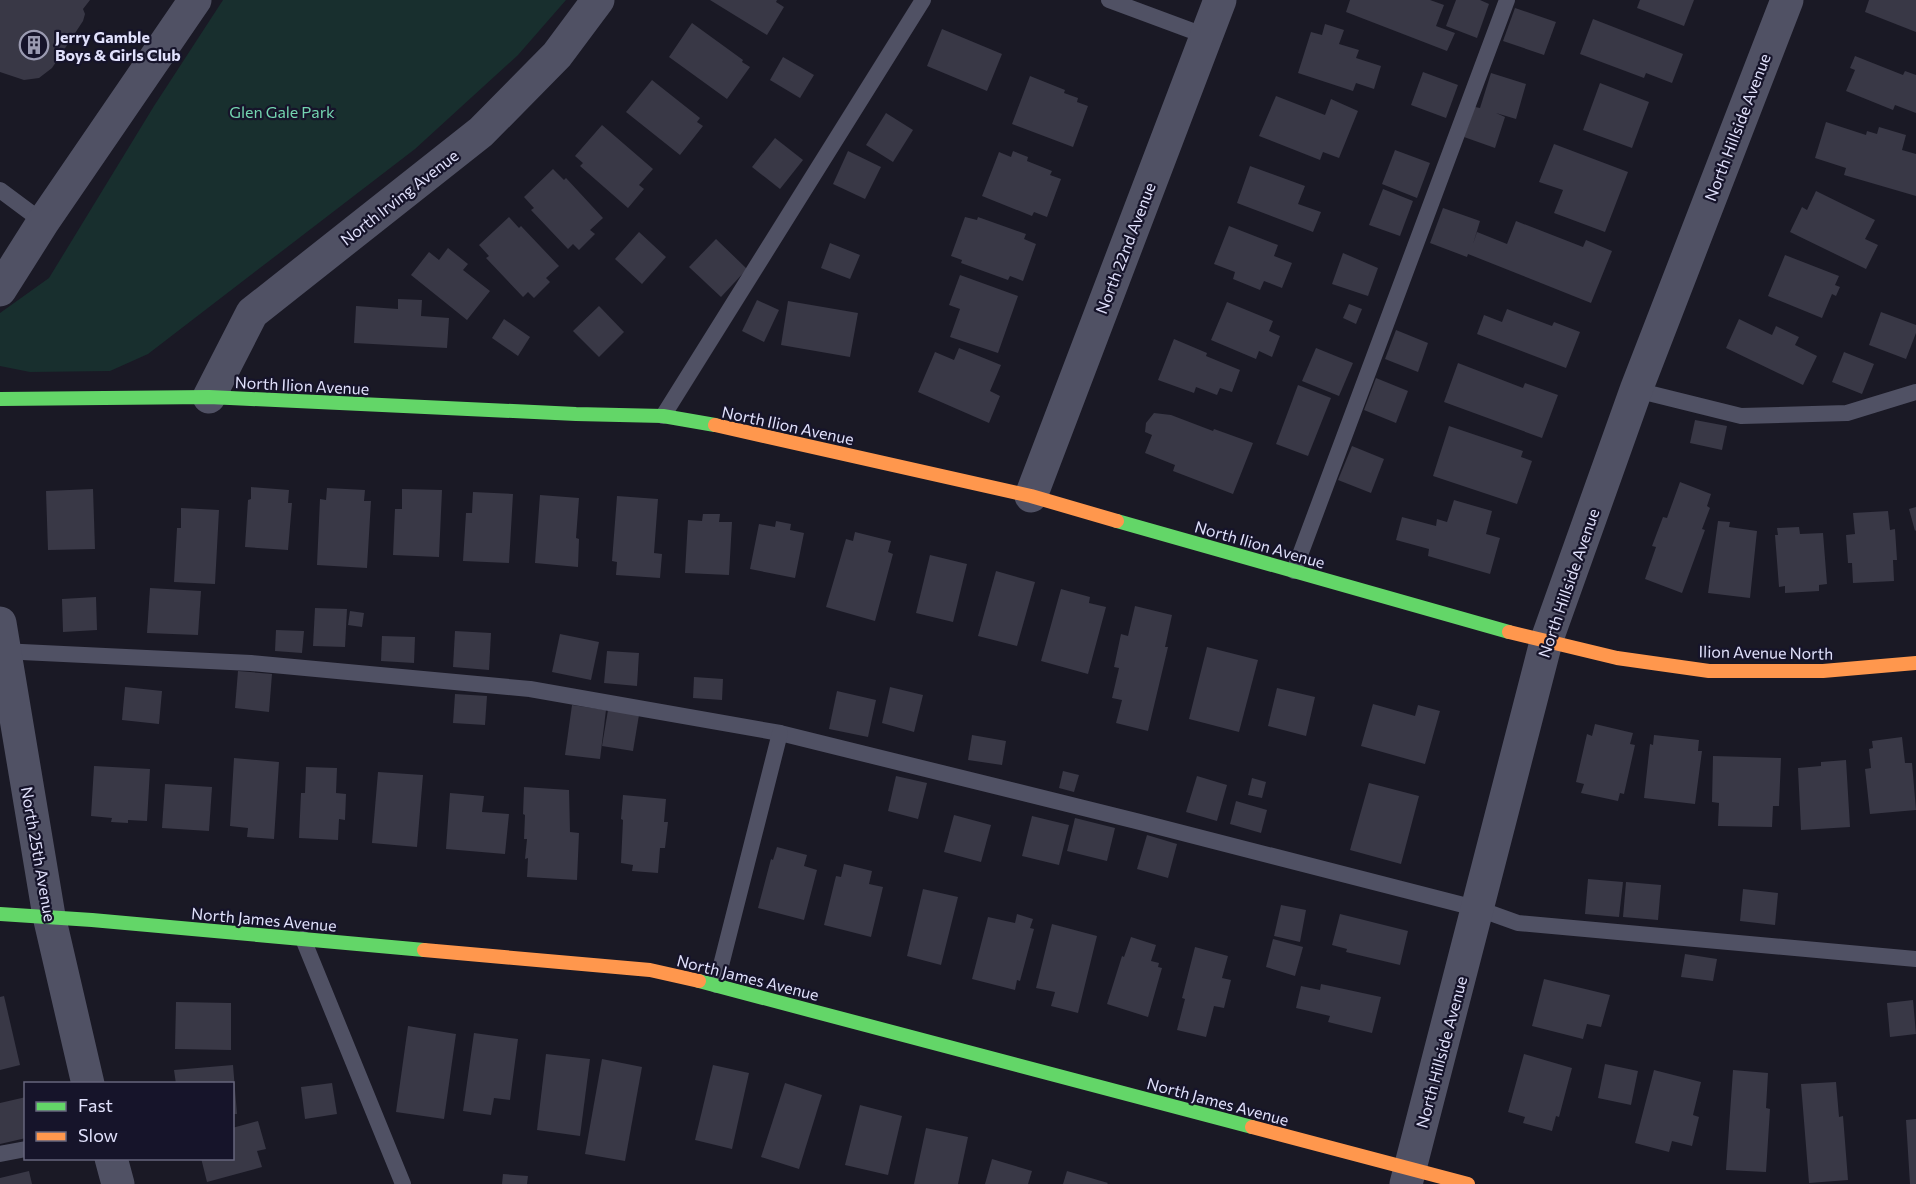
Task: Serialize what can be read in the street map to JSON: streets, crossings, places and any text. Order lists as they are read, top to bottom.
{
  "streets": {
    "street": [
      "North Hillside Avenue",
      "North Irving Avenue",
      "North 22nd Avenue",
      "North Ilion Avenue",
      "Ilion Avenue North",
      "North 25th Avenue",
      "North James Avenue"
    ]
  },
  "crossings": [
    ["North Hillside Avenue", "North Ilion Avenue"],
    ["North Hillside Avenue", "Ilion Avenue North"],
    ["North Hillside Avenue", "North James Avenue"],
    ["North Irving Avenue", "North Ilion Avenue"],
    ["North 22nd Avenue", "North Ilion Avenue"],
    ["North Ilion Avenue", "Ilion Avenue North"],
    ["North 25th Avenue", "North James Avenue"]
  ],
  "parks": ["Glen Gale Park"],
  "places": {
    "building": ["Jerry Gamble Boys & Girls Club"]
  },
  "legend": ["Fast", "Slow"]
}
